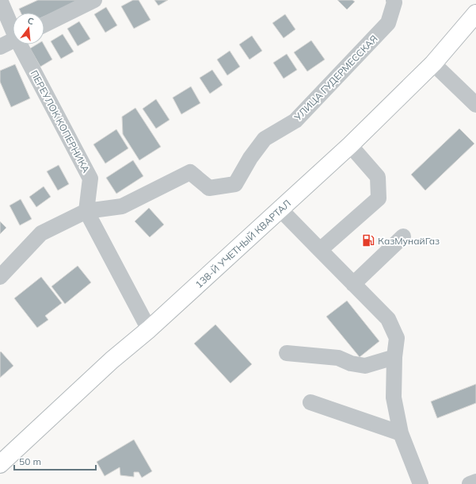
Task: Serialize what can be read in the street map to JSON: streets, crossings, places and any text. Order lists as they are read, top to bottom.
{
  "streets": {
    "main road": ["138-Й УЧЕТНЫЙ КВАРТАЛ"],
    "street": ["УЛИЦА ГУДЕРМЕССКАЯ", "ПЕРЕУЛОК КОПЕРНИКА"]
  },
  "crossings": [
    ["УЛИЦА ГУДЕРМЕССКАЯ", "ПЕРЕУЛОК КОПЕРНИКА"]
  ],
  "places": {
    "fuel station": ["КазМунайГаз"]
  },
  "scale_bar": "50 m",
  "north": "top"
}
